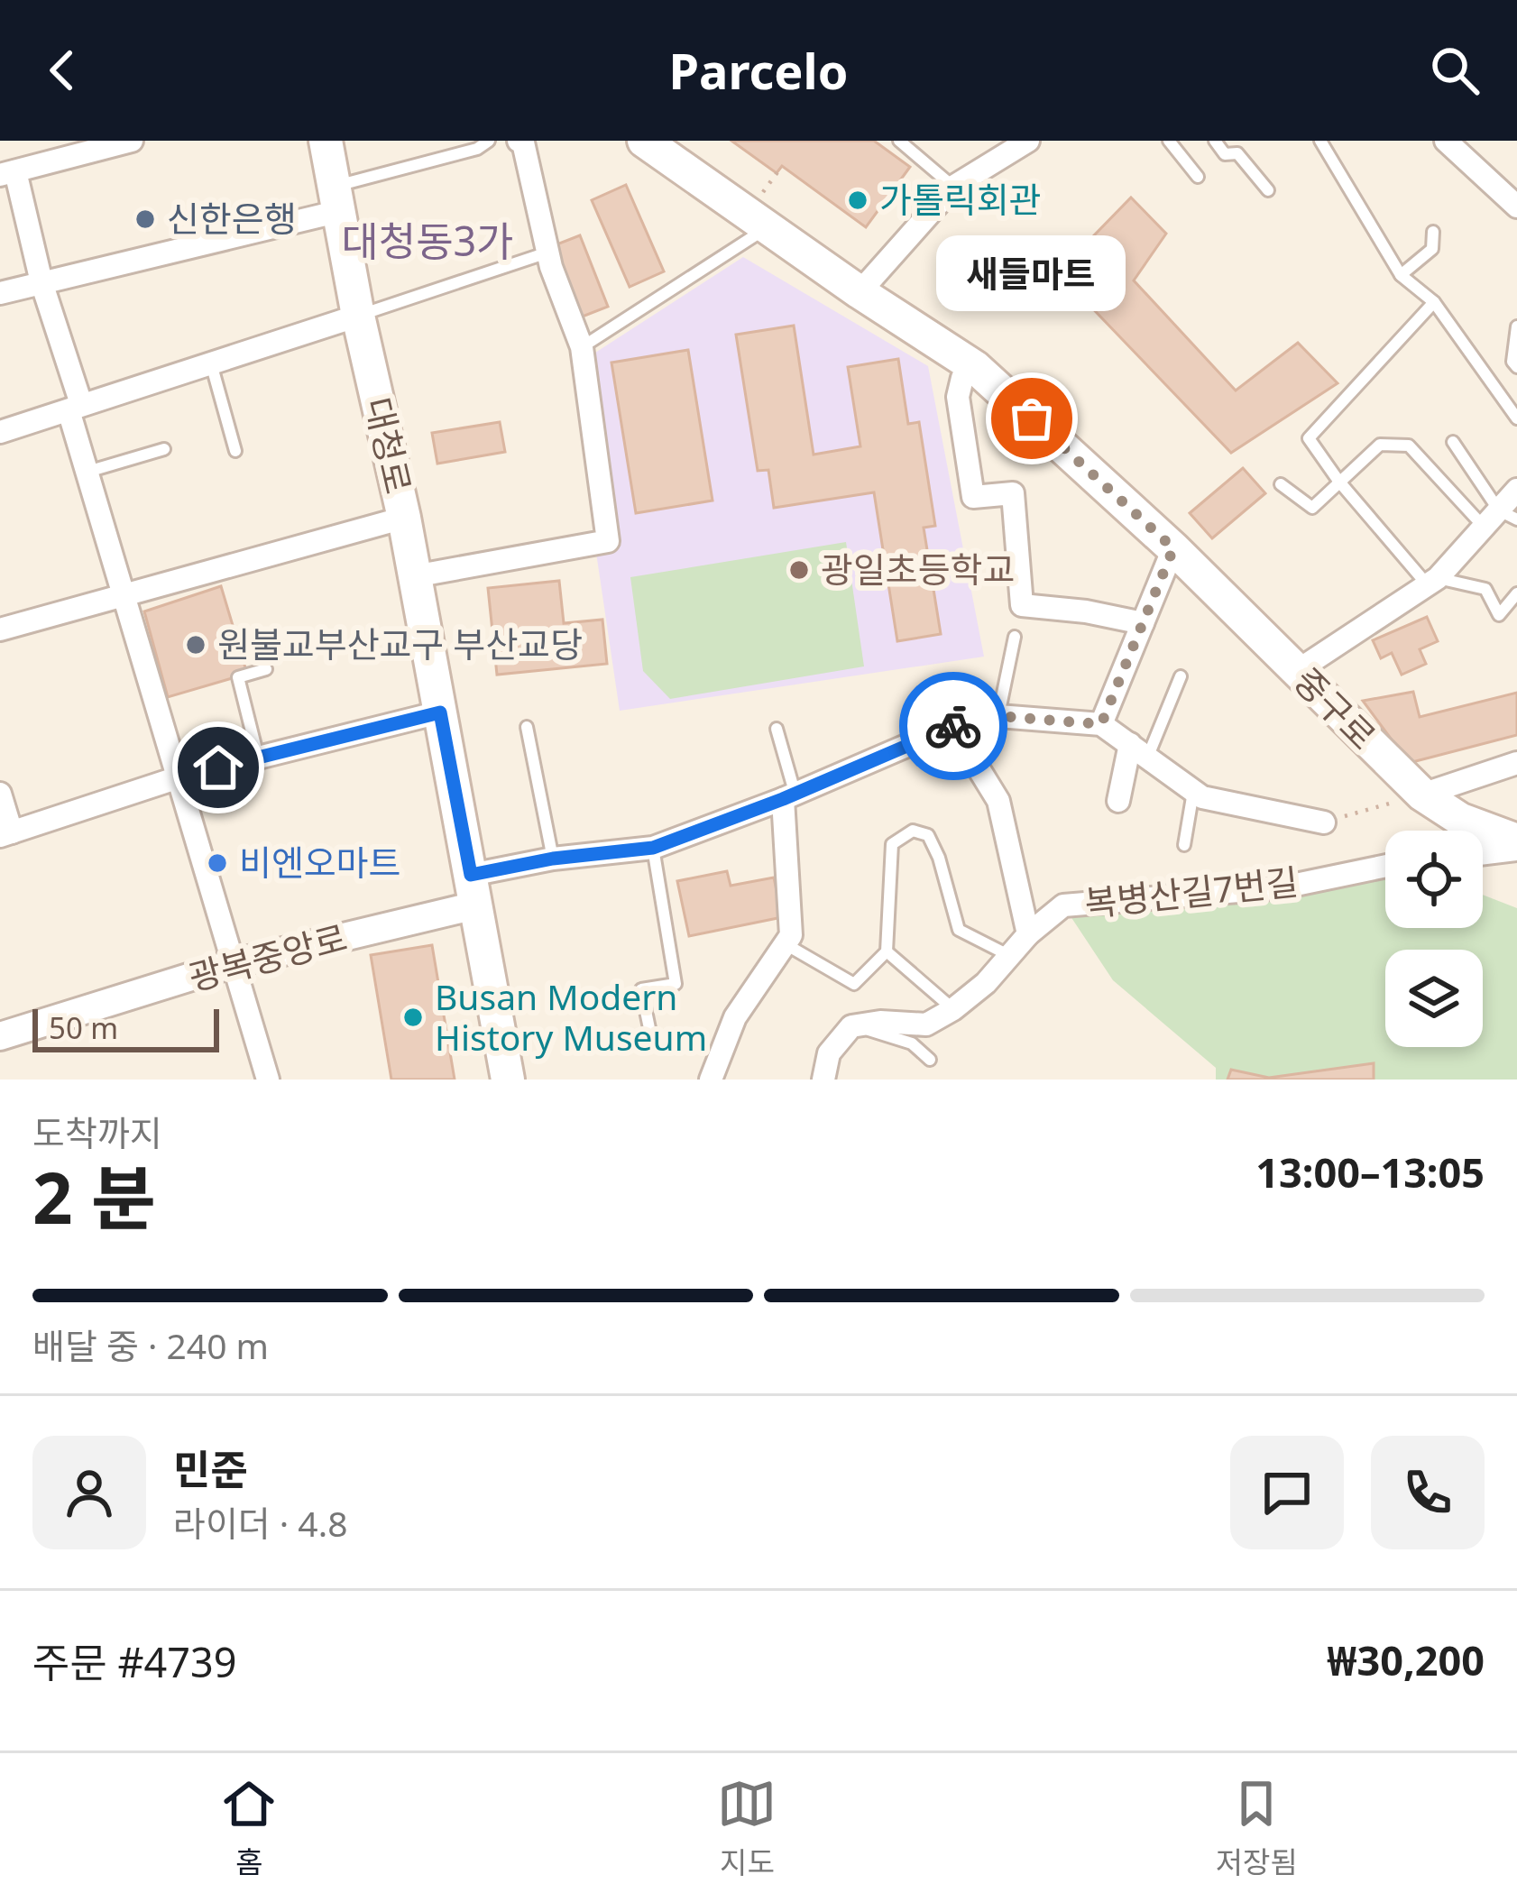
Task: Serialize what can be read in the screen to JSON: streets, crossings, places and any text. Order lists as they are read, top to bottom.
{
  "streets": {
    "main road": ["대청로", "중구로"],
    "street": ["복병산길7번길", "광복중앙로"]
  },
  "crossings": [
    ["대청로", "광복중앙로"]
  ],
  "districts": ["대청동3가"],
  "places": [
    "가톨릭회관",
    "신한은행",
    "새들마트",
    "광일초등학교",
    "원불교부산교구 부산교당",
    "비엔오마트",
    "Busan Modern History Museum"
  ],
  "scale_bar": "50 m",
  "page": {
    "header": "Parcelo",
    "bubble": "새들마트",
    "scale": "50 m",
    "heading": ["2 분", "도착까지", "13:00–13:05"],
    "panel": [
      "민준",
      "라이더 · 4.8",
      "주문 #4739",
      "₩30,200"
    ],
    "bar": "배달 중 · 240 m",
    "tabs": ["홈", "지도", "저장됨"]
  }
}
